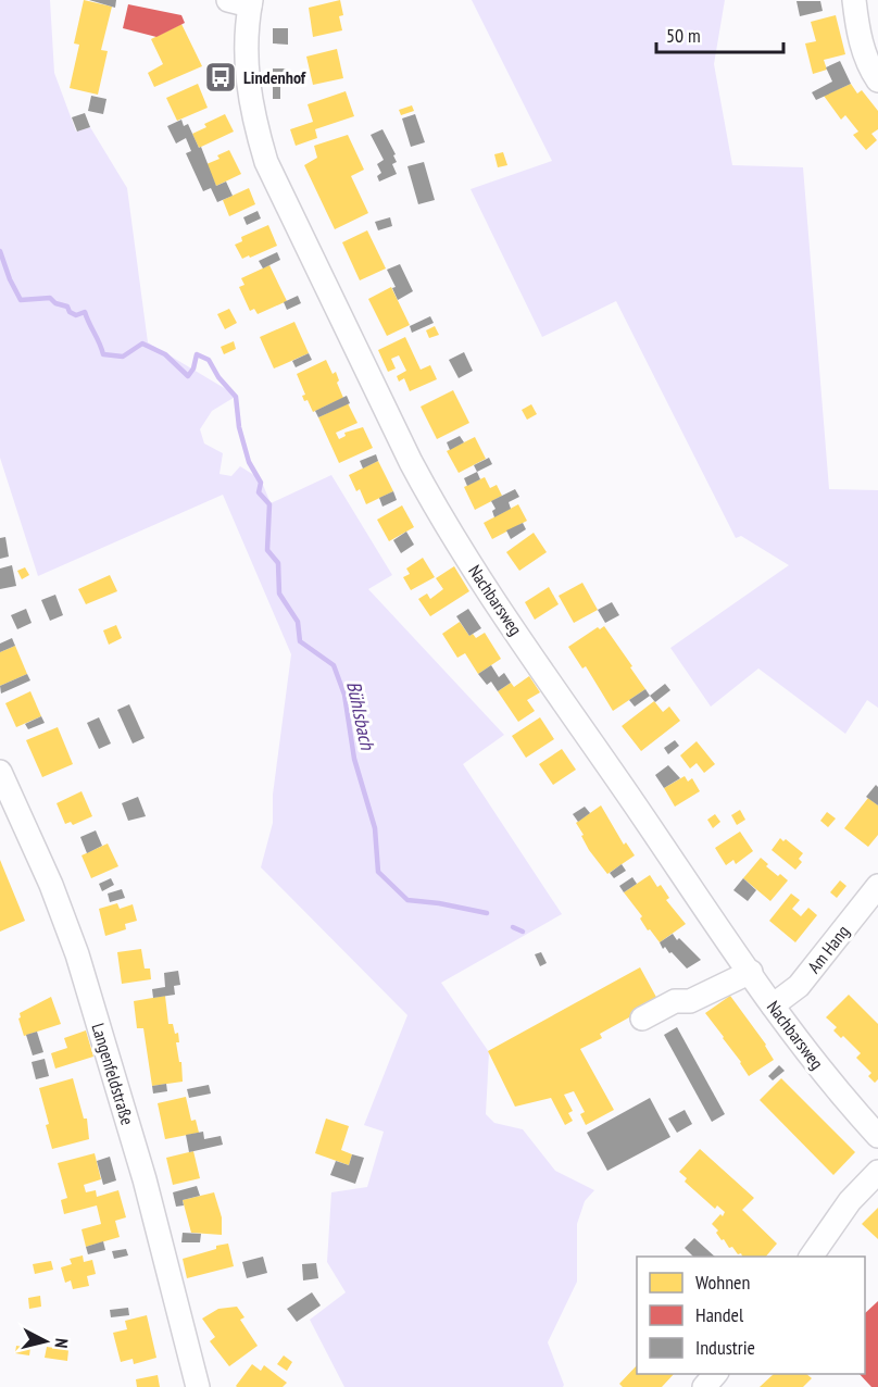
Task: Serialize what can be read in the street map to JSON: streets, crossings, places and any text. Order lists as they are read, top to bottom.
{
  "streets": {
    "street": ["Nachbarsweg", "Am Hang", "Langenfeldstraße"]
  },
  "crossings": [
    ["Nachbarsweg", "Am Hang"]
  ],
  "water": ["Bühlsbach"],
  "places": {
    "bus stop": ["Lindenhof"]
  },
  "legend": ["Wohnen", "Handel", "Industrie"],
  "scale_bar": "50 m",
  "north": "right"
}
